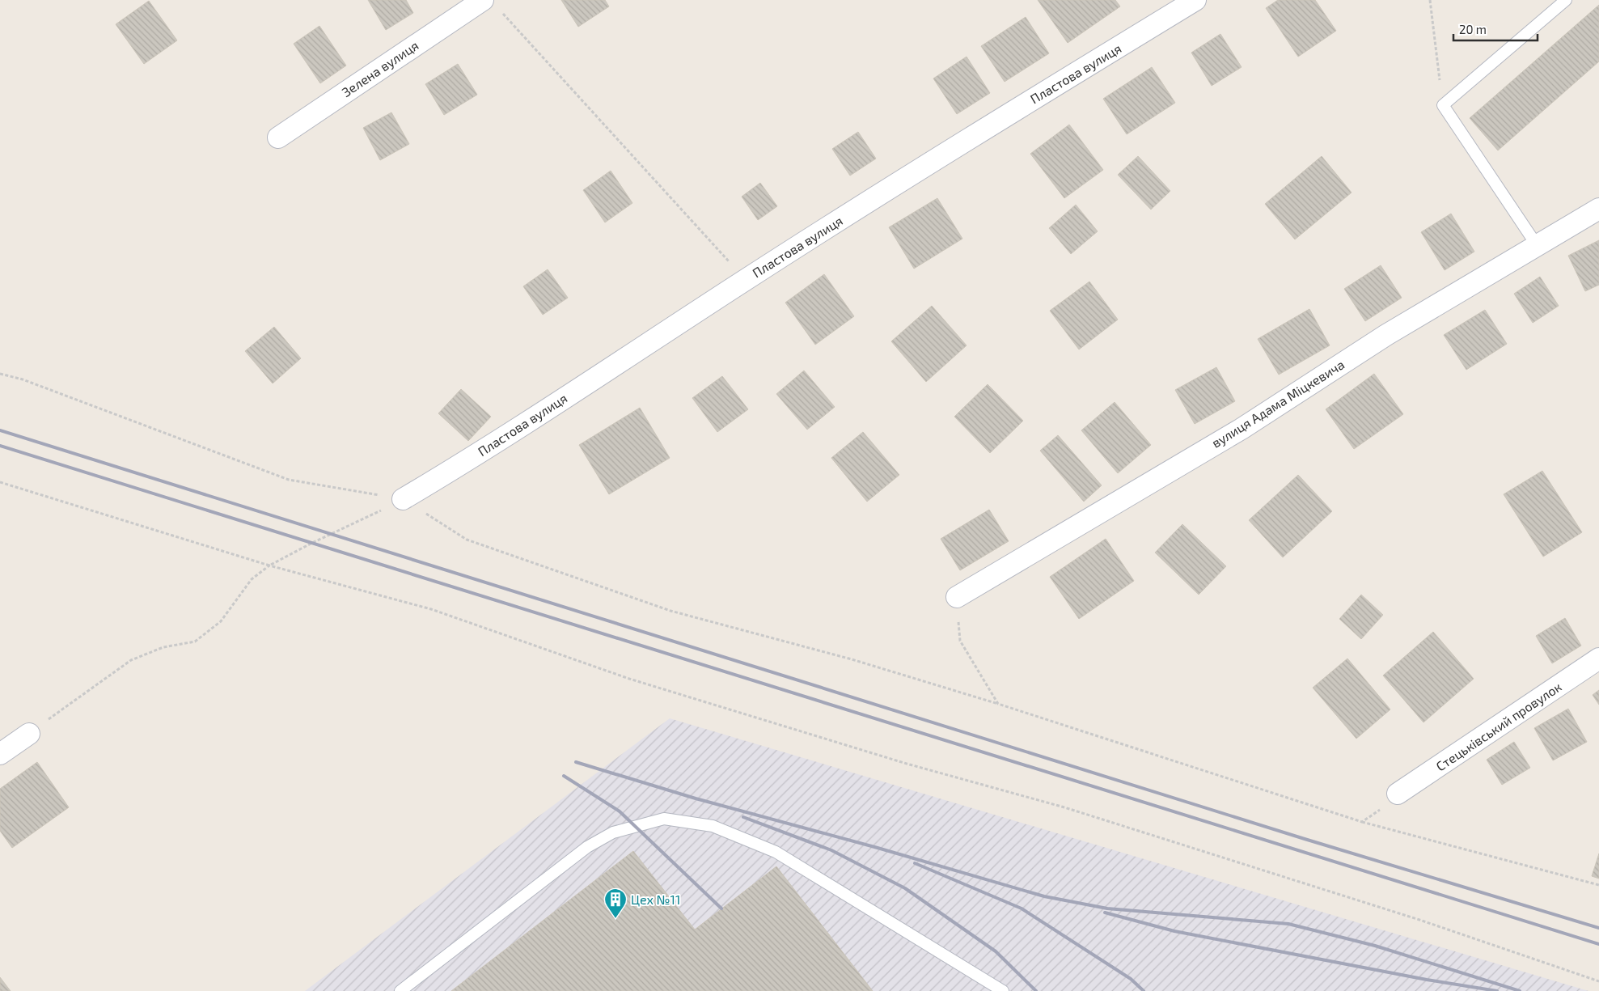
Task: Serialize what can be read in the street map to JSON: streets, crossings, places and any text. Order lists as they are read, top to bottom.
{
  "streets": {
    "street": [
      "Зелена вулиця",
      "Пластова вулиця",
      "вулиця Адама Міцкевича",
      "Стецьківський провулок"
    ]
  },
  "places": {
    "building": ["Цех №11"]
  },
  "scale_bar": "20 m"
}
